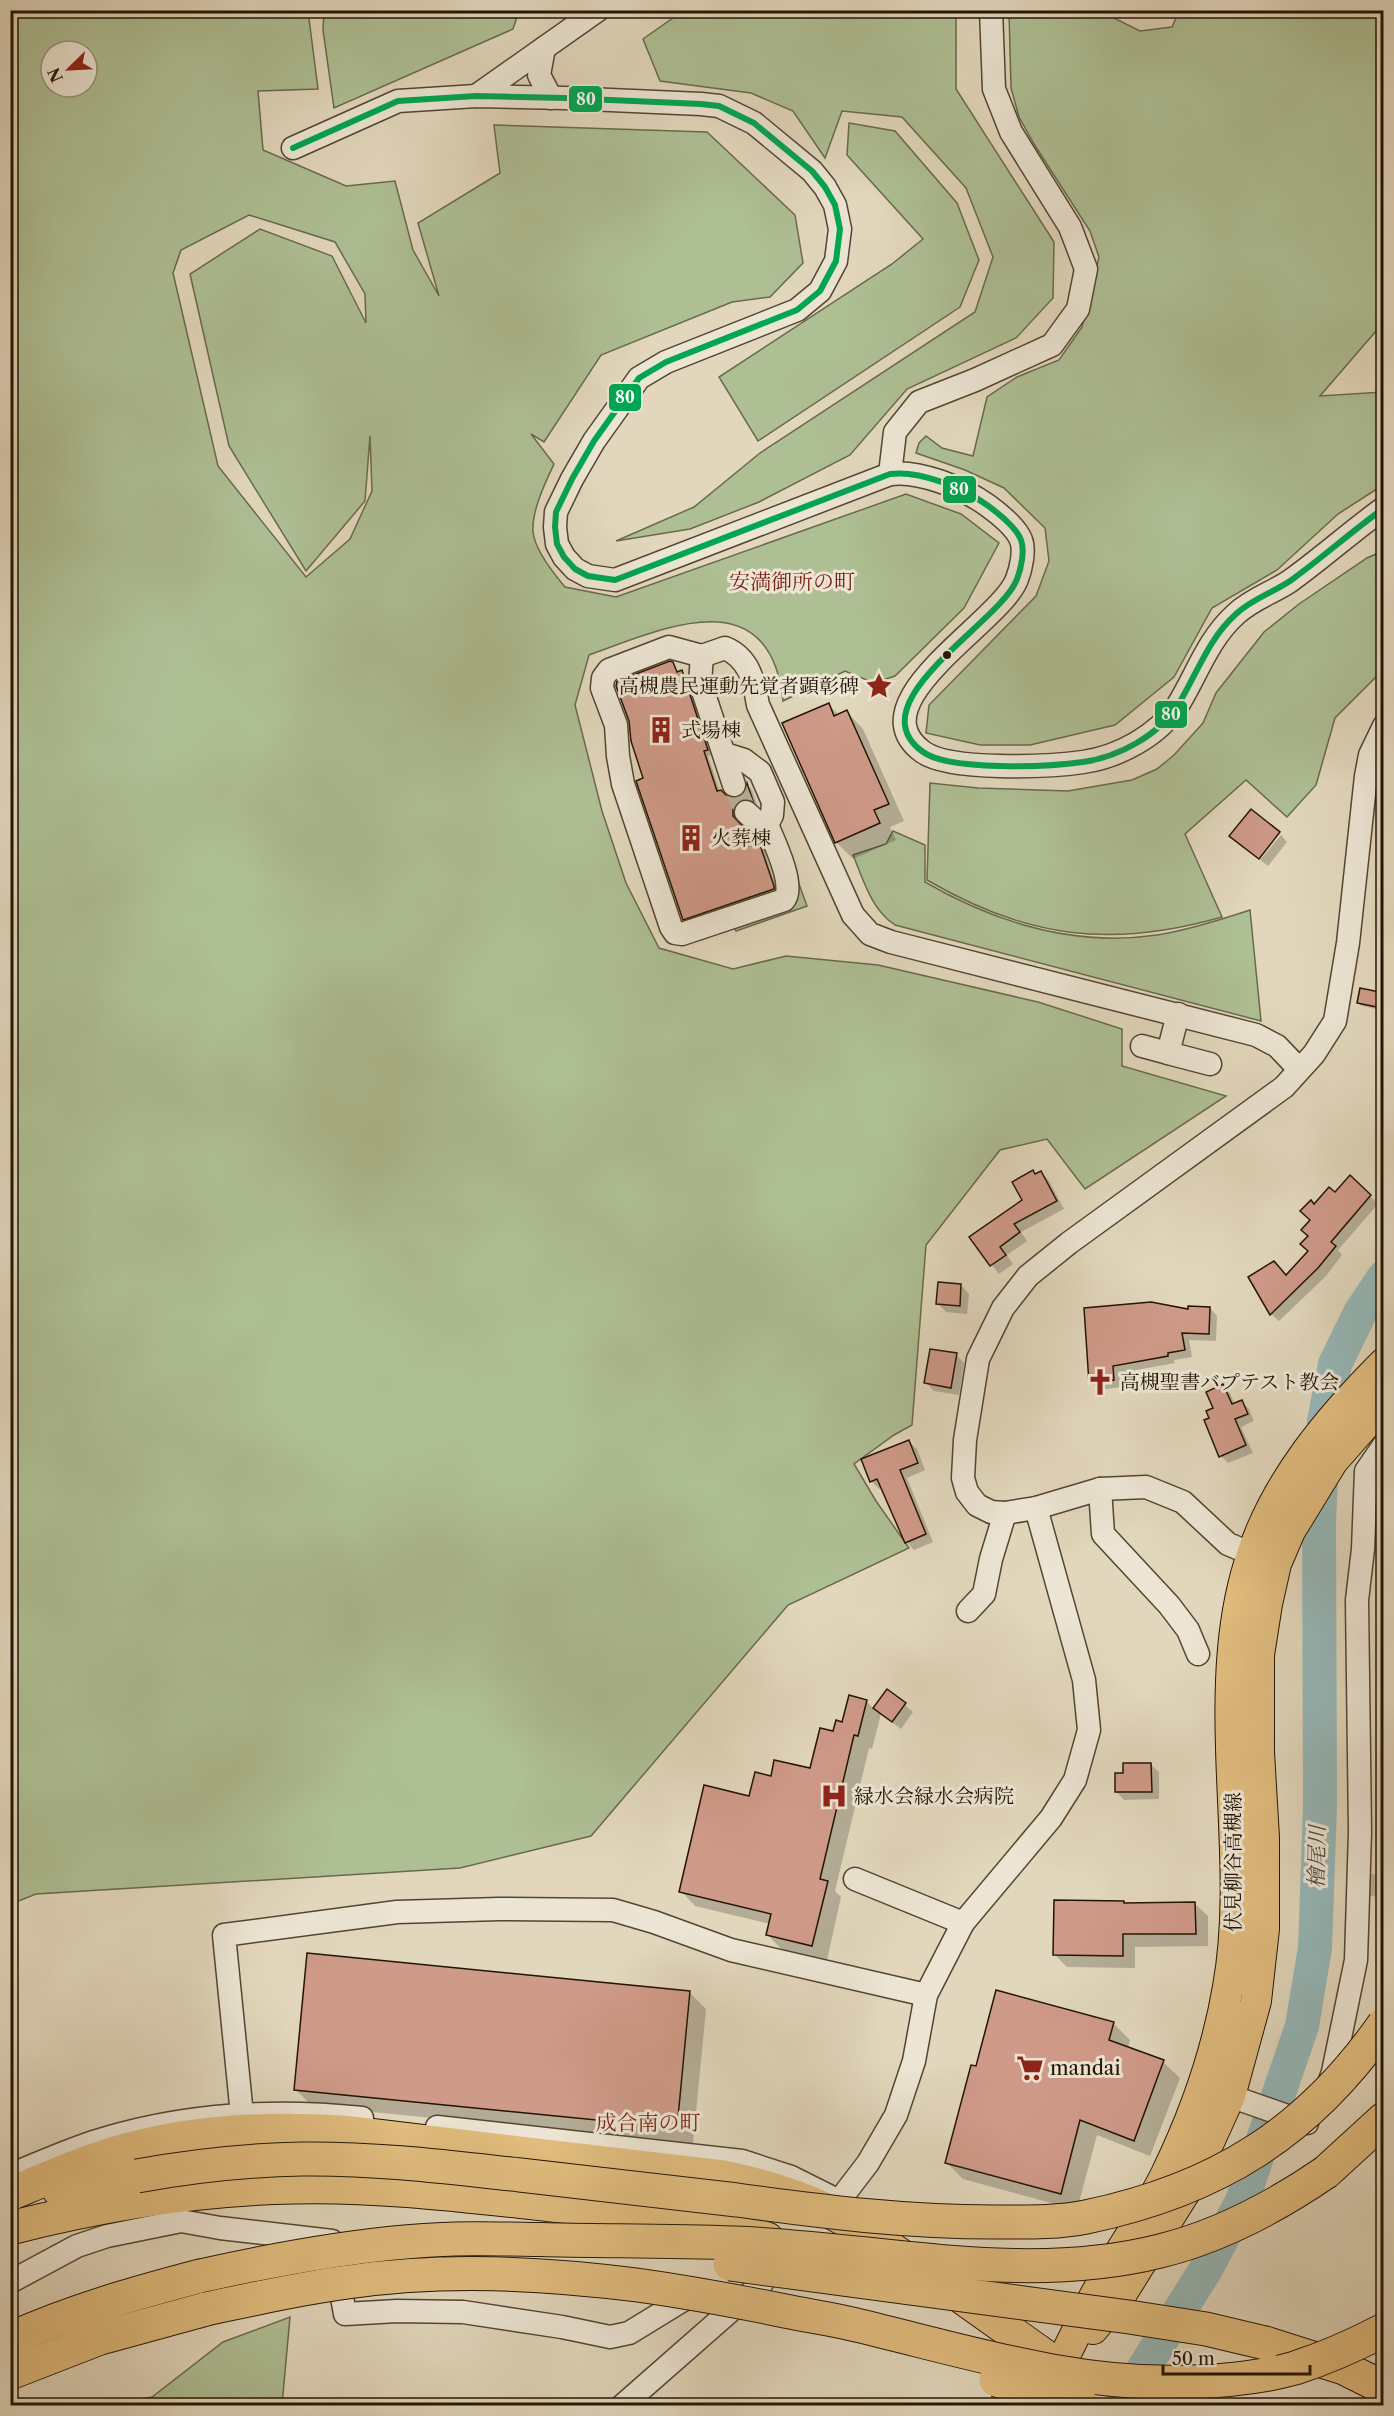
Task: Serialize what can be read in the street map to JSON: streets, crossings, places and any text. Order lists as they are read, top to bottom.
{
  "streets": {
    "main road": ["伏見柳谷高槻線"]
  },
  "districts": ["安満御所の町", "成合南の町"],
  "water": ["檜尾川"],
  "places": {
    "place": ["高槻農民運動先覚者顕彰碑"],
    "building": ["式場棟", "火葬棟"],
    "church": ["高槻聖書バプテスト教会"],
    "hospital": ["緑水会緑水会病院"],
    "supermarket": ["mandai"]
  },
  "lines": ["transit line 80"],
  "scale_bar": "50 m",
  "north": "bottom left"
}
